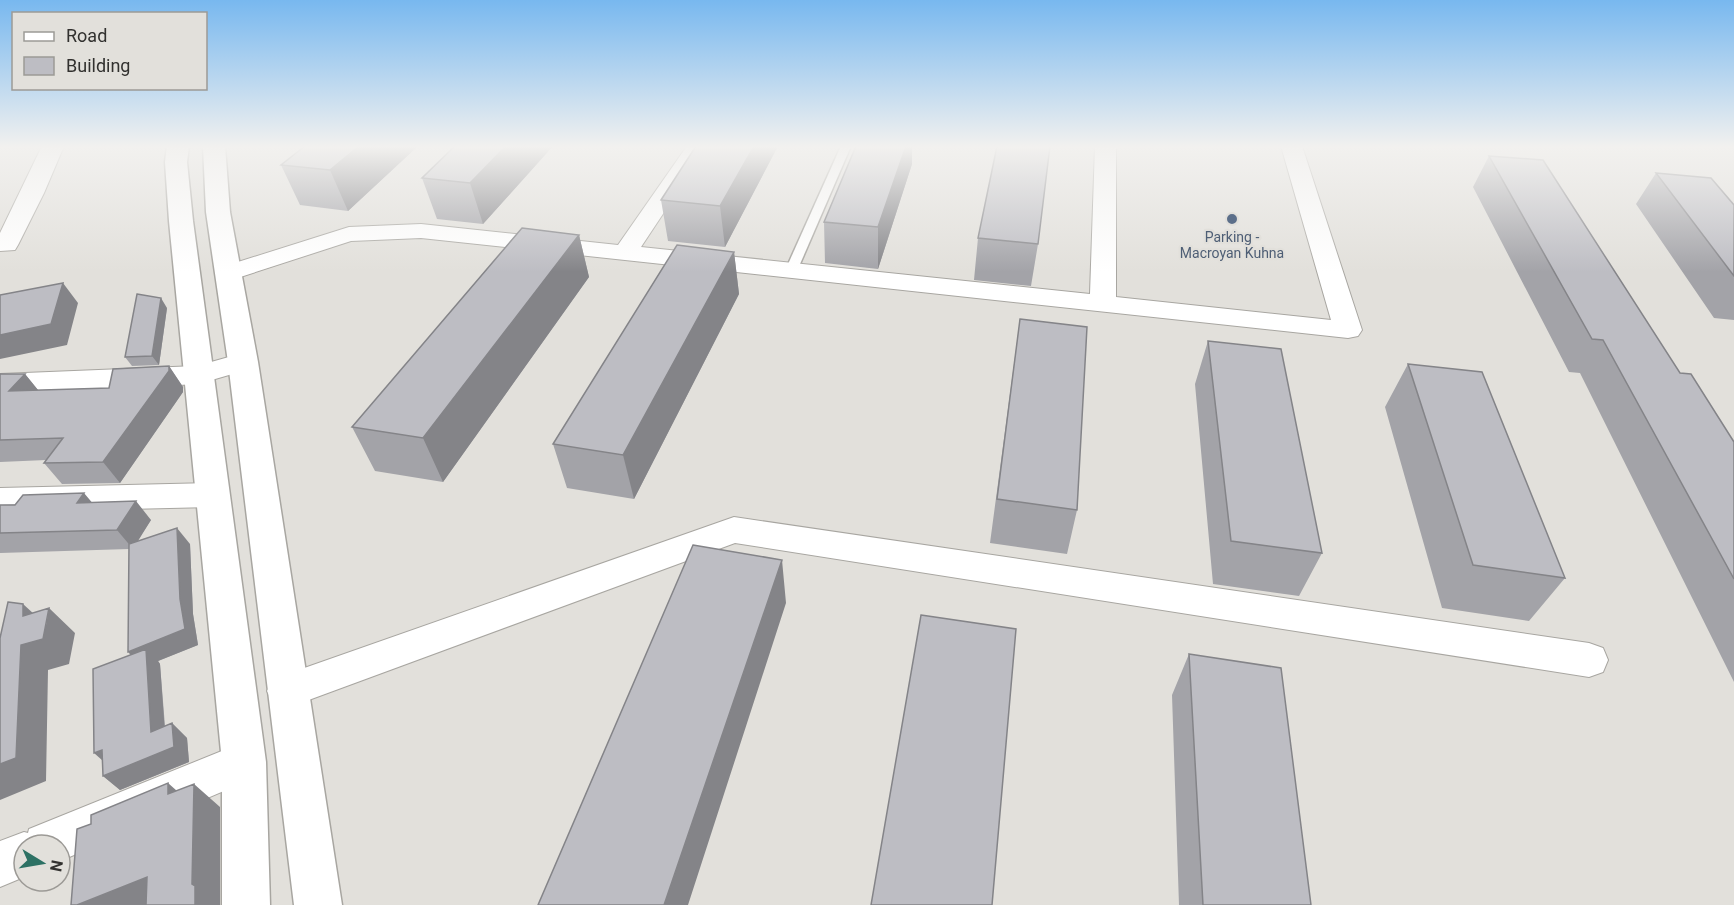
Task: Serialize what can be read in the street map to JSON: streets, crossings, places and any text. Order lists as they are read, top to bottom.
{
  "places": ["Parking - Macroyan Kuhna"],
  "legend": ["Road", "Building"],
  "north": "right"
}
